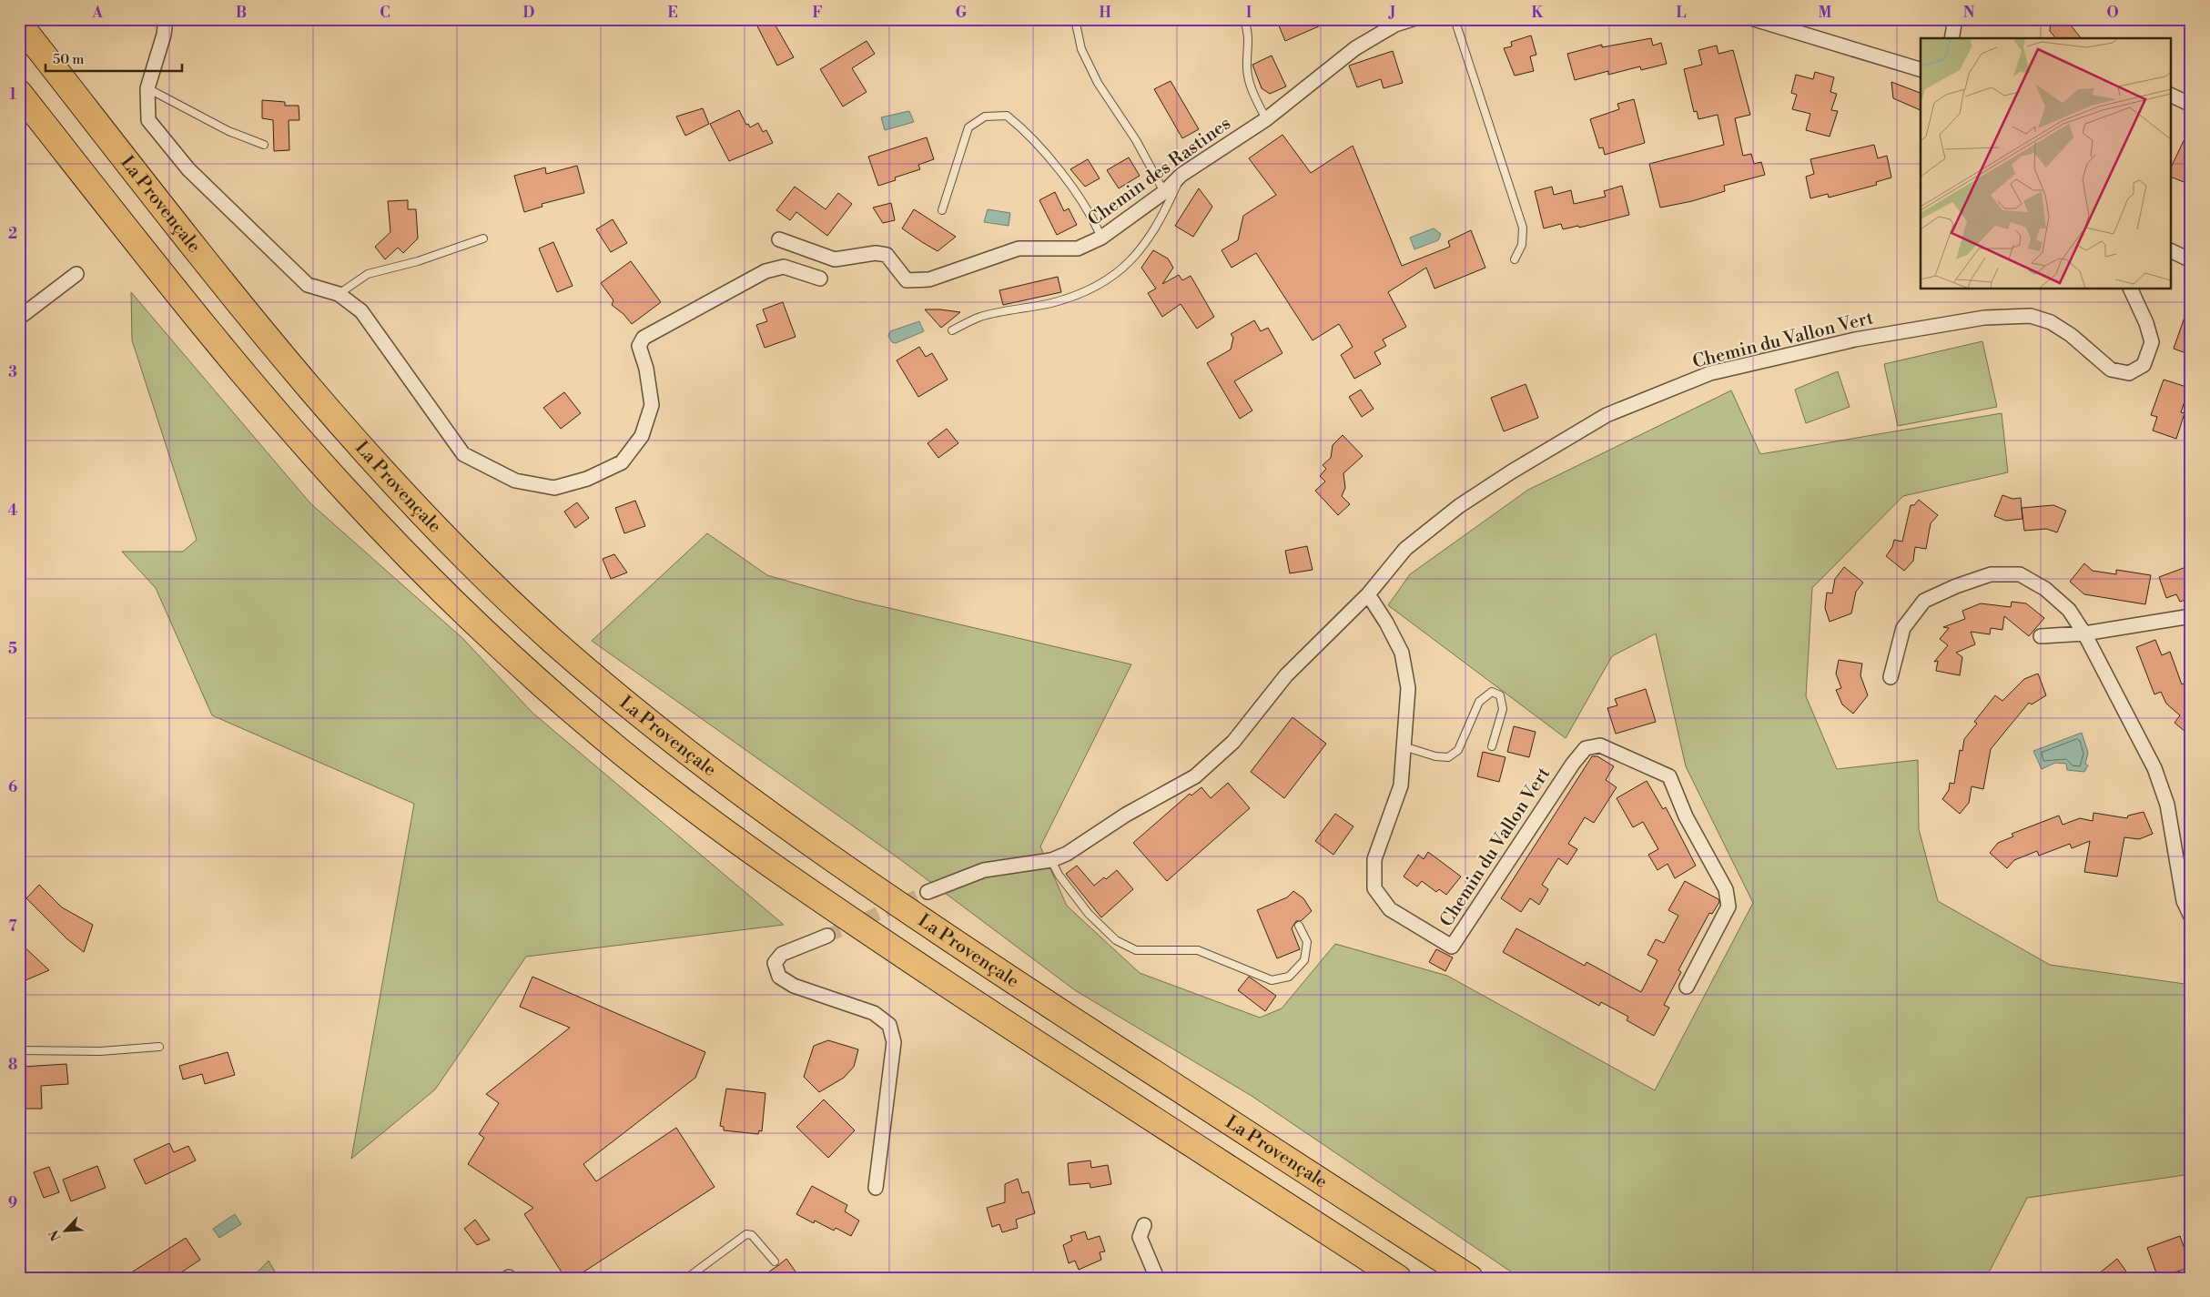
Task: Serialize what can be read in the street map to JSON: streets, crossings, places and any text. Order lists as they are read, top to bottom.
{
  "streets": {
    "highway": ["La Provençale"],
    "street": ["Chemin des Rastines", "Chemin du Vallon Vert"]
  },
  "scale_bar": "50 m",
  "north": "bottom left",
  "grid": {
    "columns": [
      "A",
      "B",
      "C",
      "D",
      "E",
      "F",
      "G",
      "H",
      "I",
      "J",
      "K",
      "L",
      "M",
      "N",
      "O"
    ],
    "rows": [
      "1",
      "2",
      "3",
      "4",
      "5",
      "6",
      "7",
      "8",
      "9"
    ]
  }
}
